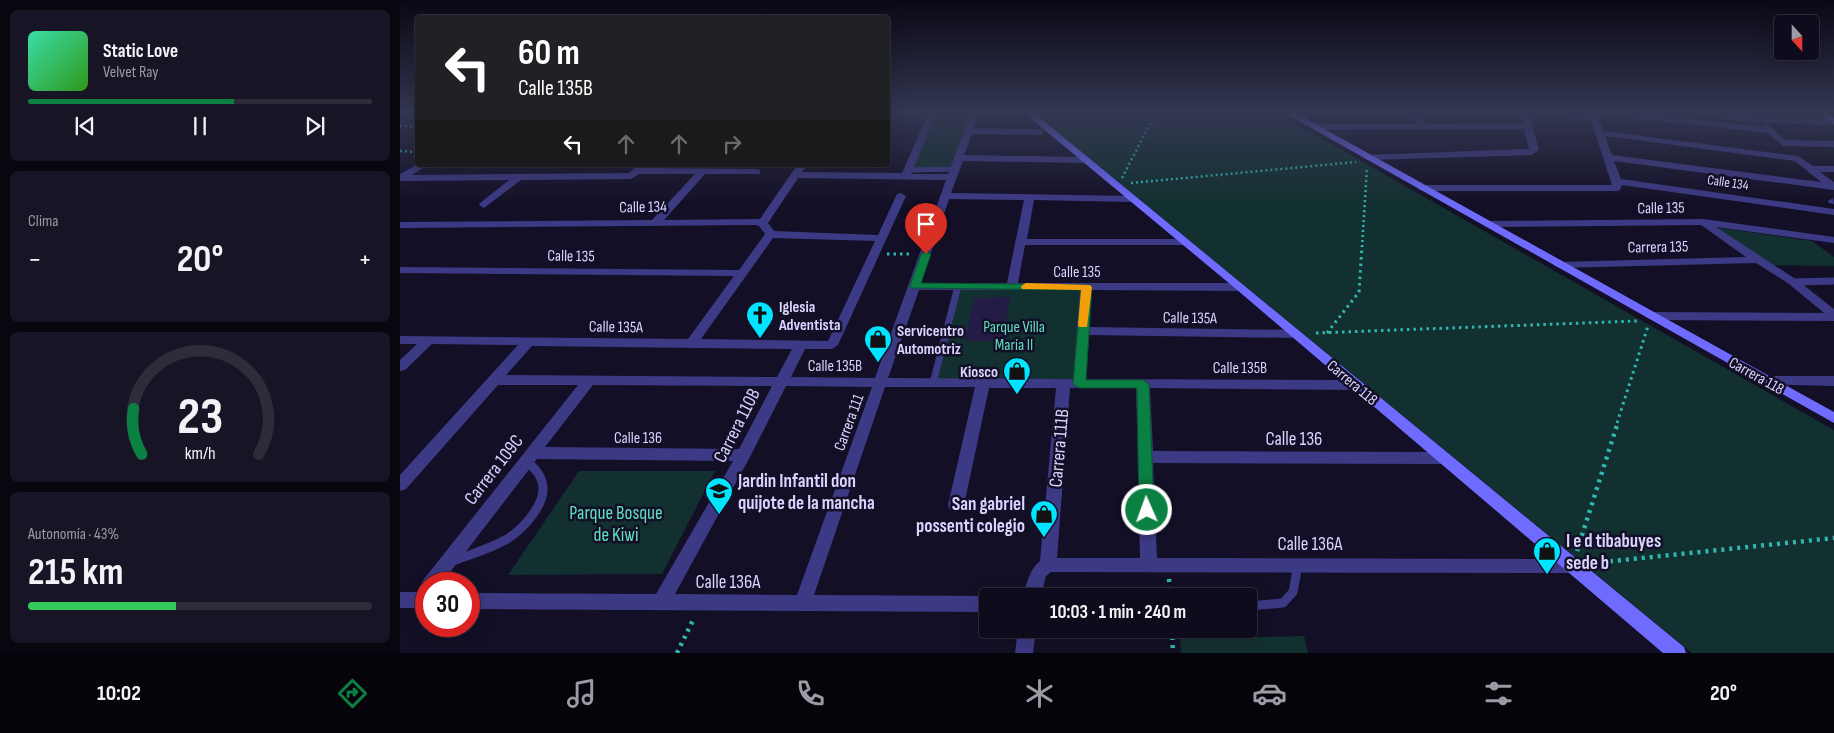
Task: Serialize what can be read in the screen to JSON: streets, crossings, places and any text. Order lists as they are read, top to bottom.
{
  "streets": {
    "street": [
      "Calle 134",
      "Calle 135",
      "Carrera 135",
      "Calle 135A",
      "Calle 135B",
      "Carrera 118",
      "Carrera 111",
      "Carrera 110B",
      "Calle 136",
      "Carrera 111B",
      "Carrera 109C",
      "Calle 136A"
    ]
  },
  "crossings": [
    ["Calle 134", "Carrera 118"],
    ["Calle 135", "Carrera 118"],
    ["Calle 135", "Carrera 111"],
    ["Carrera 135", "Carrera 118"],
    ["Calle 135A", "Carrera 118"],
    ["Calle 135A", "Carrera 110B"],
    ["Calle 135B", "Carrera 118"],
    ["Calle 135B", "Carrera 111"],
    ["Calle 135B", "Carrera 110B"],
    ["Calle 135B", "Carrera 111B"],
    ["Calle 135B", "Carrera 109C"],
    ["Carrera 118", "Calle 136"],
    ["Carrera 118", "Calle 136A"],
    ["Carrera 111", "Calle 136A"],
    ["Carrera 110B", "Calle 136"],
    ["Carrera 110B", "Calle 136A"],
    ["Calle 136", "Carrera 109C"],
    ["Carrera 111B", "Calle 136A"]
  ],
  "parks": ["Parque Villa María II", "Parque Bosque de Kiwi"],
  "places": {
    "church": ["Iglesia Adventista"],
    "shop": [
      "Servicentro Automotriz",
      "Kiosco",
      "San gabriel possenti colegio",
      "I e d tibabuyes sede b"
    ],
    "school or university": ["Jardin Infantil don quijote de la mancha"]
  },
  "north": "bottom",
  "page": {
    "turn": ["60 m", "Calle 135B"],
    "song": ["Static Love", "Velvet Ray"],
    "tile": [
      "Clima",
      ["Autonomía · 43%", "215 km"]
    ],
    "heat": ["−", "20°", "+"],
    "limit": "30",
    "trip": "10:03 · 1 min · 240 m",
    "tabs": ["10:02", "20°"],
    "gauge": ["23", "km/h"]
  }
}
